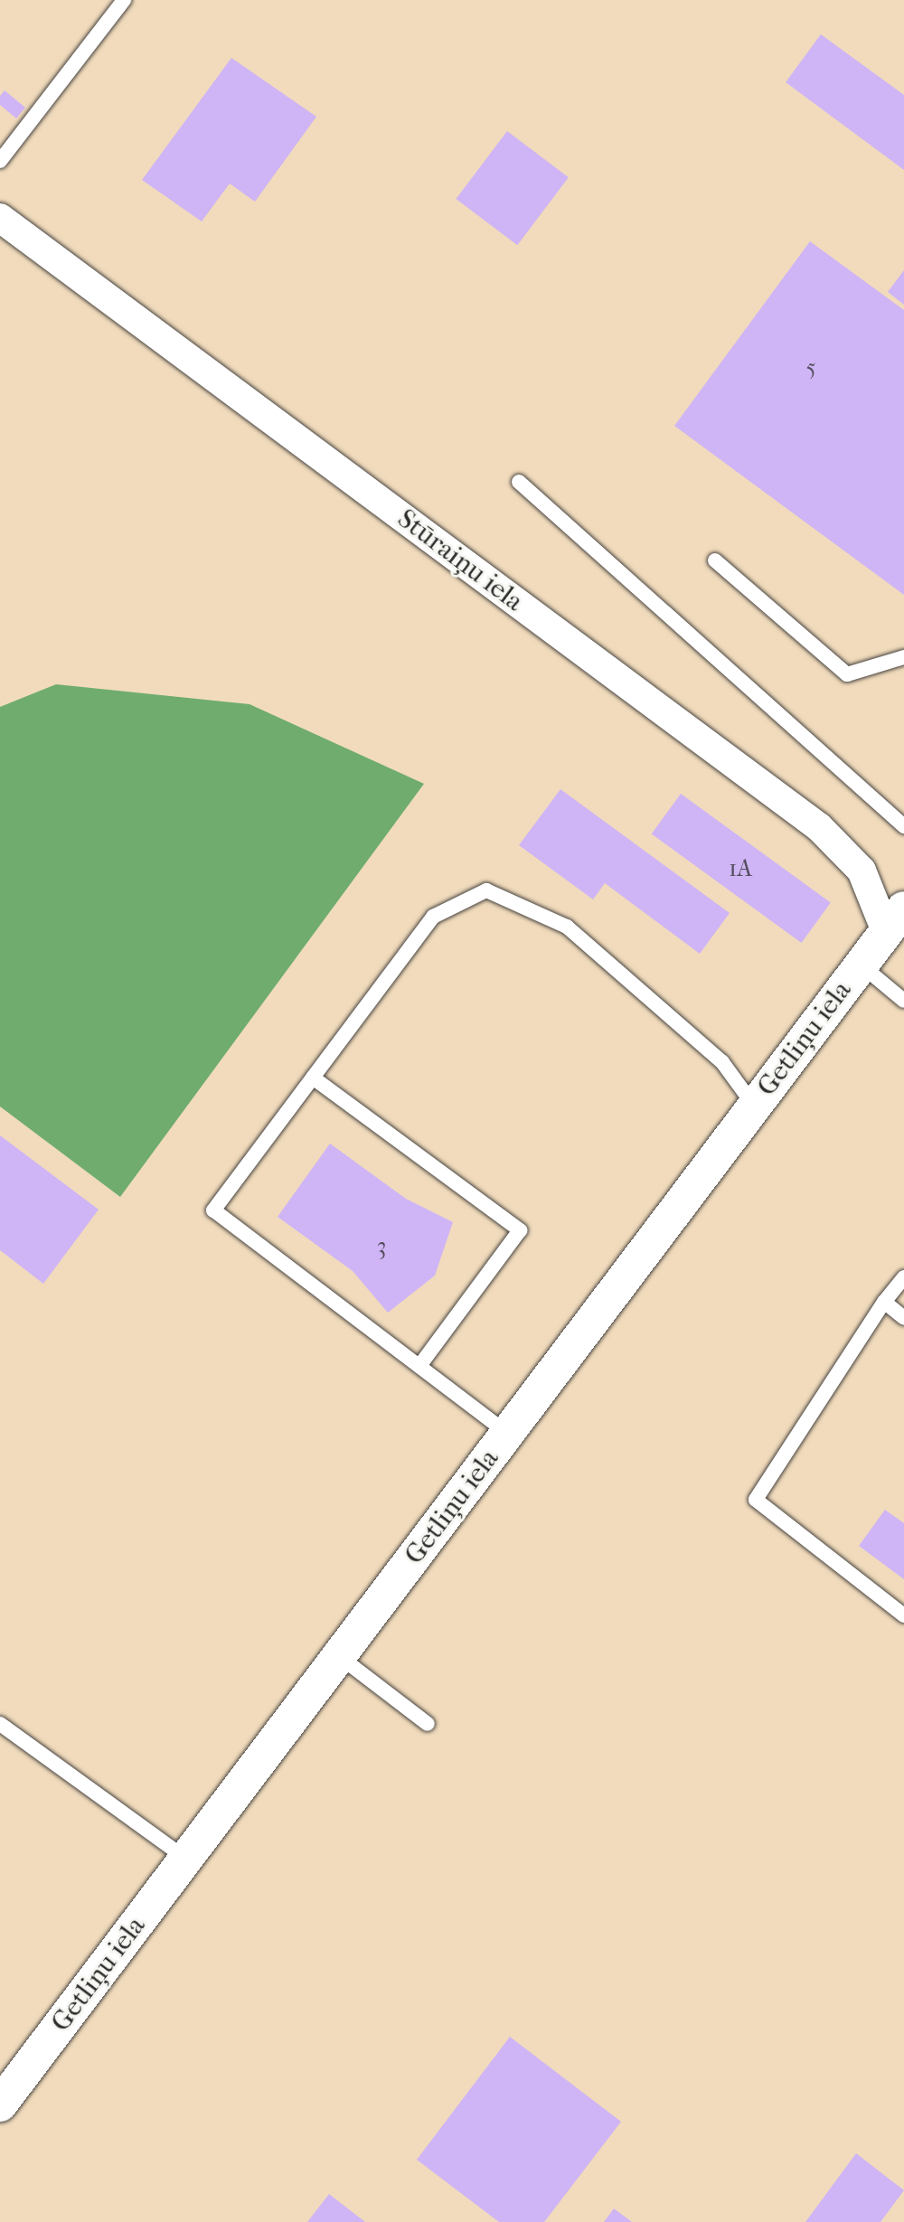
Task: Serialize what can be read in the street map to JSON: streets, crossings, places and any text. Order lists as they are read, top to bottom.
{
  "streets": {
    "street": ["Stūraiņu iela", "Getliņu iela"]
  },
  "crossings": [
    ["Stūraiņu iela", "Getliņu iela"]
  ],
  "house_numbers": ["5", "1A", "3"]
}
